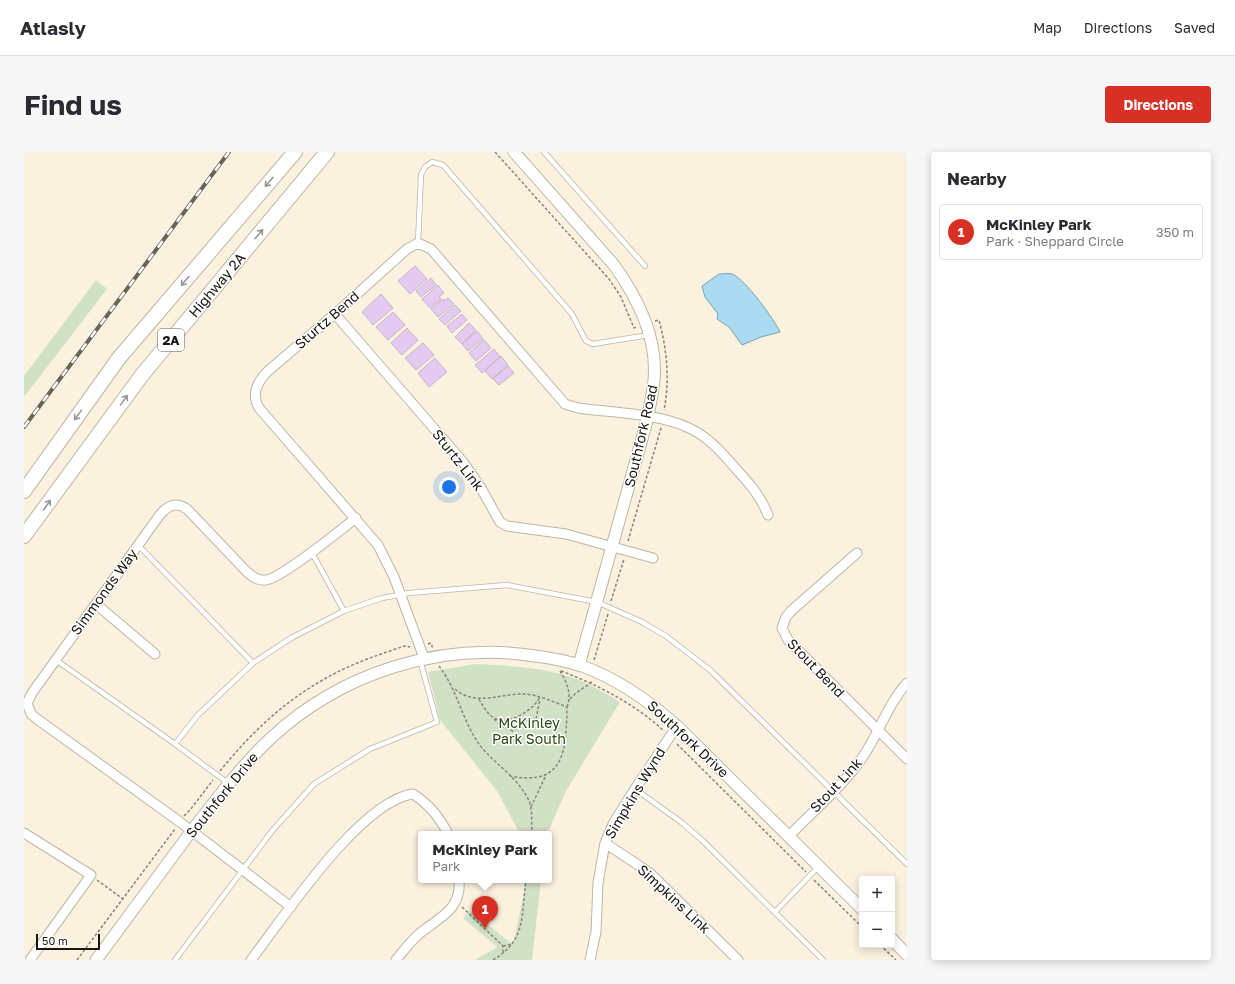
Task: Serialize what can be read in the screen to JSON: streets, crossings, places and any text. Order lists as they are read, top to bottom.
{
  "streets": {
    "main road": ["Highway 2A", "2A"],
    "street": [
      "Sturtz Bend",
      "Southfork Road",
      "Sturtz Link",
      "Simmonds Way",
      "Stout Bend",
      "Southfork Drive",
      "Stout Link",
      "Simpkins Wynd",
      "Simpkins Link"
    ]
  },
  "crossings": [
    ["Sturtz Bend", "Sturtz Link"],
    ["Sturtz Bend", "Simmonds Way"],
    ["Sturtz Bend", "Southfork Drive"],
    ["Southfork Road", "Sturtz Link"],
    ["Southfork Road", "Southfork Drive"],
    ["Simmonds Way", "Southfork Drive"],
    ["Stout Bend", "Stout Link"],
    ["Southfork Drive", "Stout Link"],
    ["Southfork Drive", "Simpkins Wynd"],
    ["Simpkins Wynd", "Simpkins Link"]
  ],
  "parks": ["McKinley Park South"],
  "scale_bar": "50 m",
  "page": {
    "header": "Atlasly",
    "nav": ["Map", "Directions", "Saved"],
    "buttons": "Directions",
    "title": "Find us",
    "heading": "Nearby",
    "list": [
      {
        "mark": "1",
        "name": "McKinley Park",
        "note": "Park · Sheppard Circle",
        "value": "350 m"
      }
    ],
    "popup": ["McKinley Park", "Park"],
    "map_buttons": ["+", "−"],
    "pins": "1",
    "scale": "50 m"
  }
}
